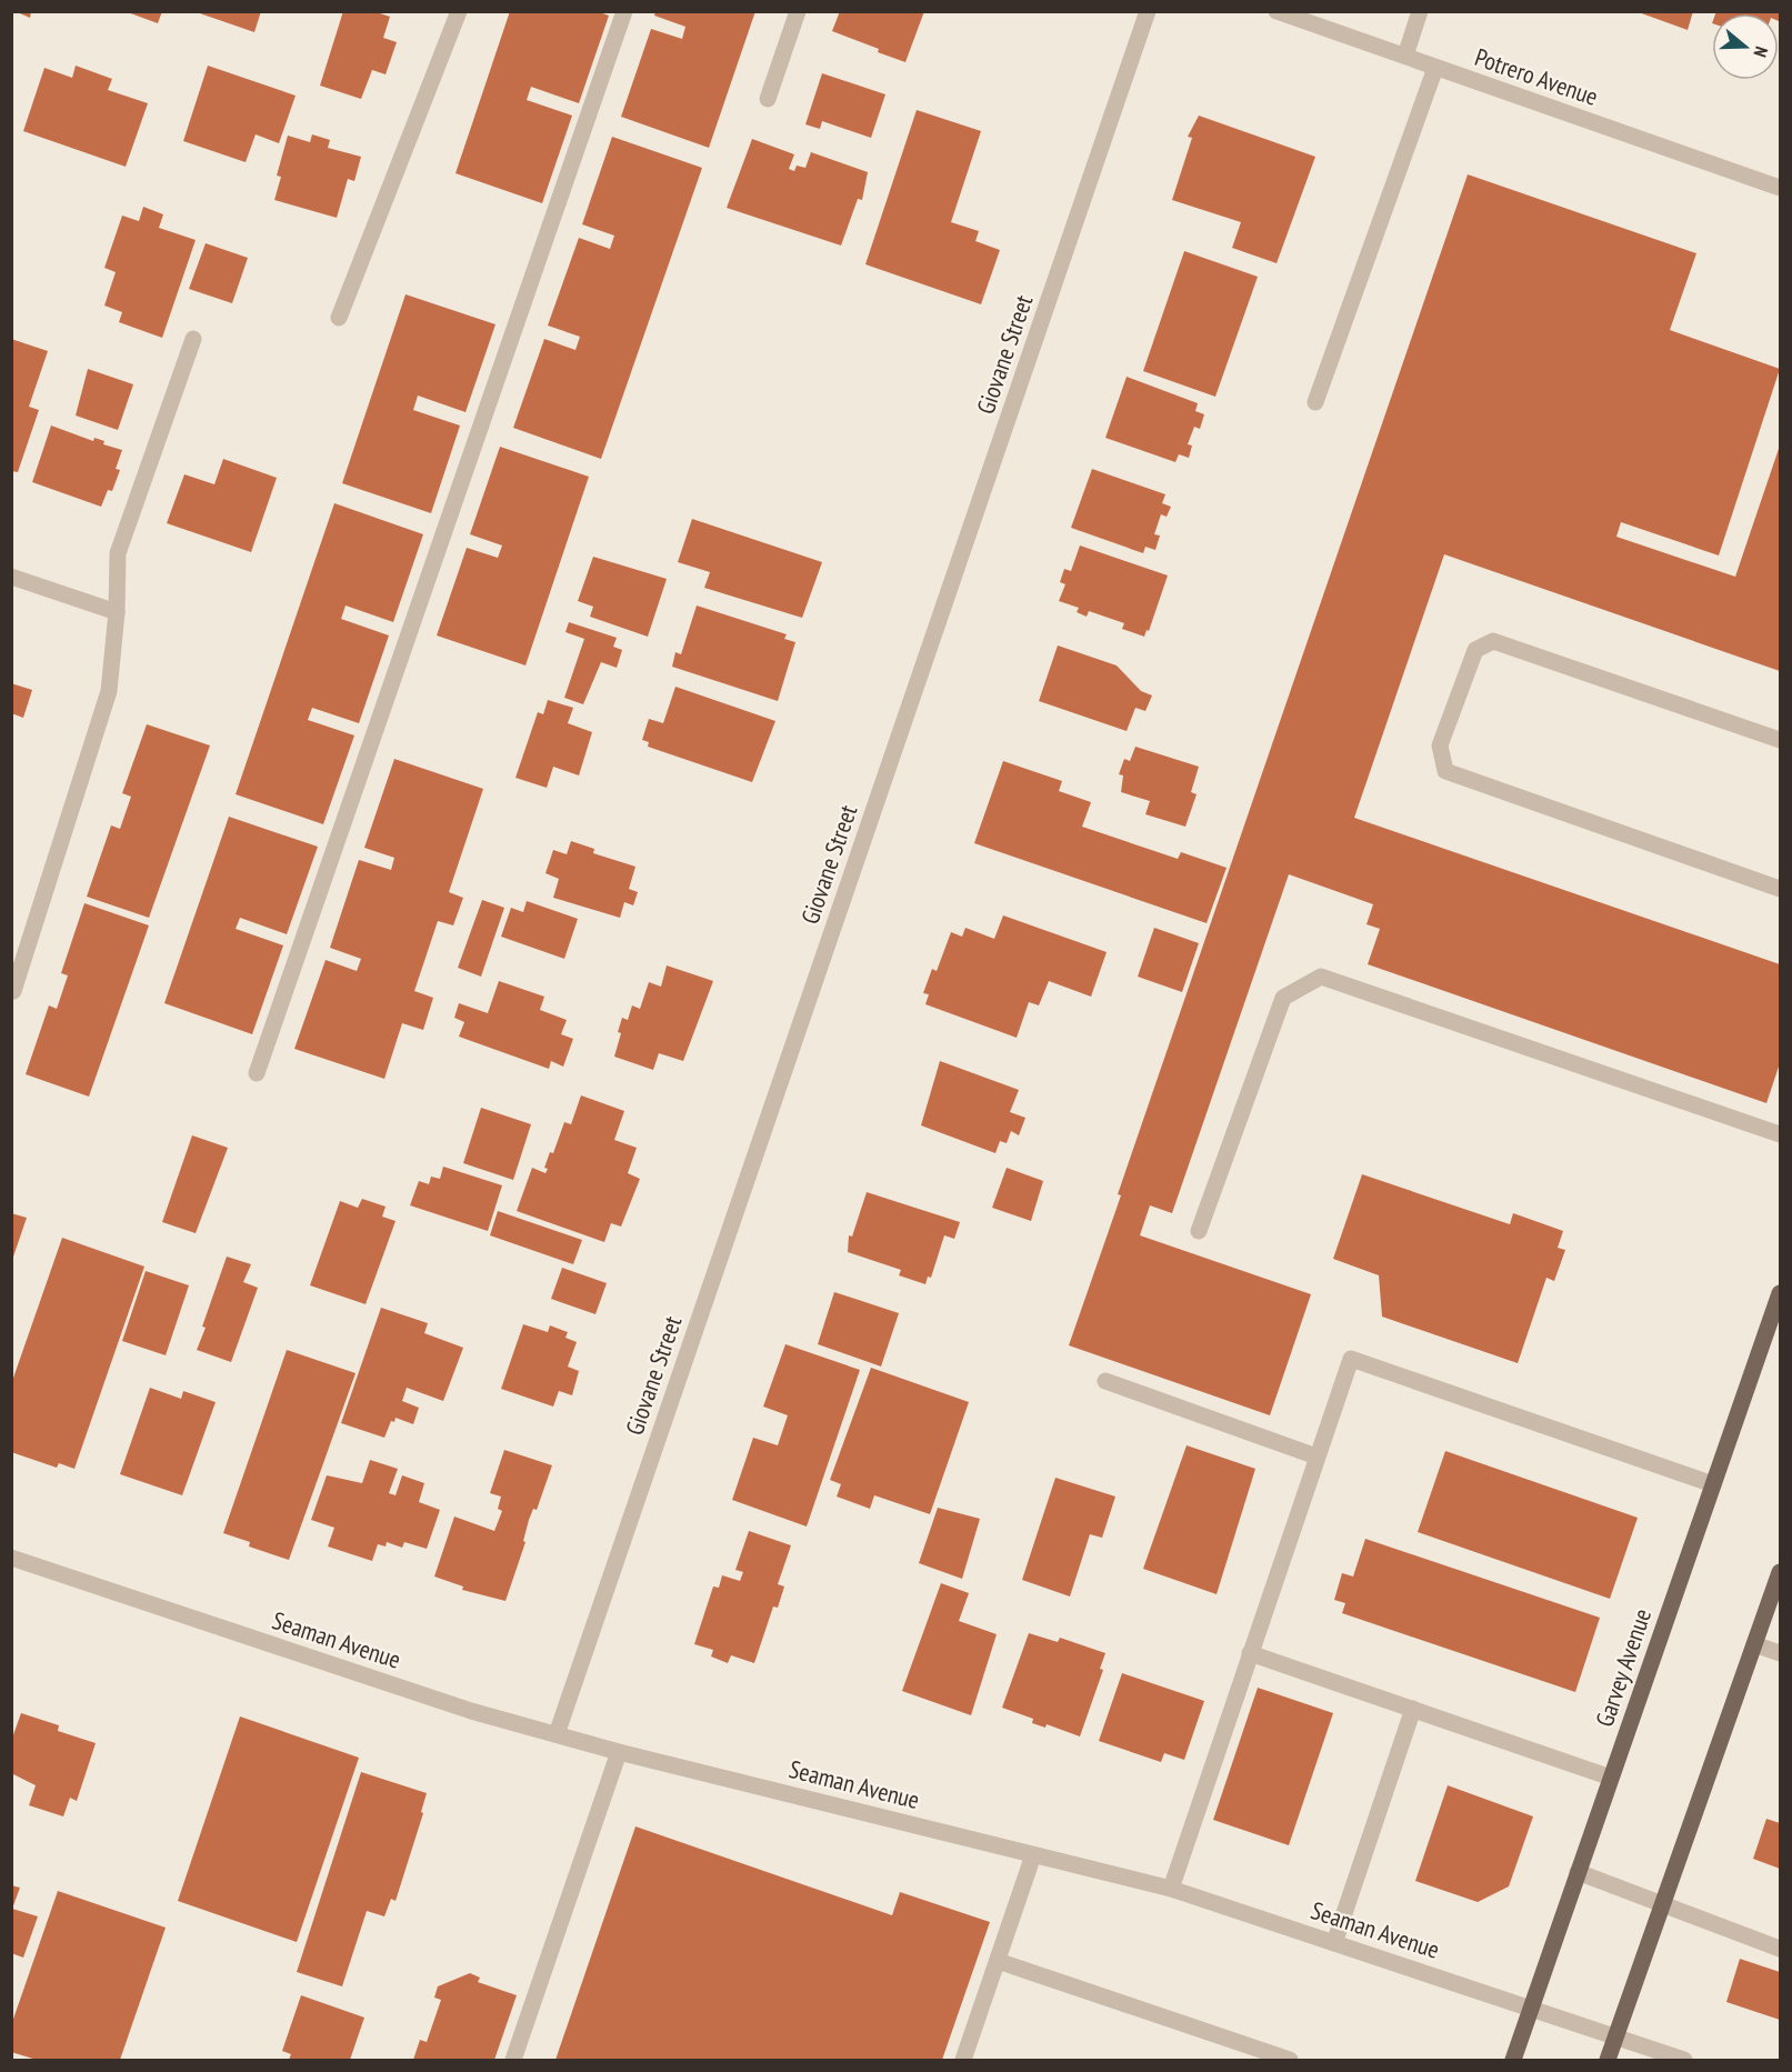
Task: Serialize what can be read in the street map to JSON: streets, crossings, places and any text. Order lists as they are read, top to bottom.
{
  "streets": {
    "main road": ["Garvey Avenue"],
    "street": ["Potrero Avenue", "Giovane Street", "Seaman Avenue"]
  },
  "crossings": [
    ["Giovane Street", "Seaman Avenue"],
    ["Seaman Avenue", "Garvey Avenue"]
  ],
  "north": "right"
}
